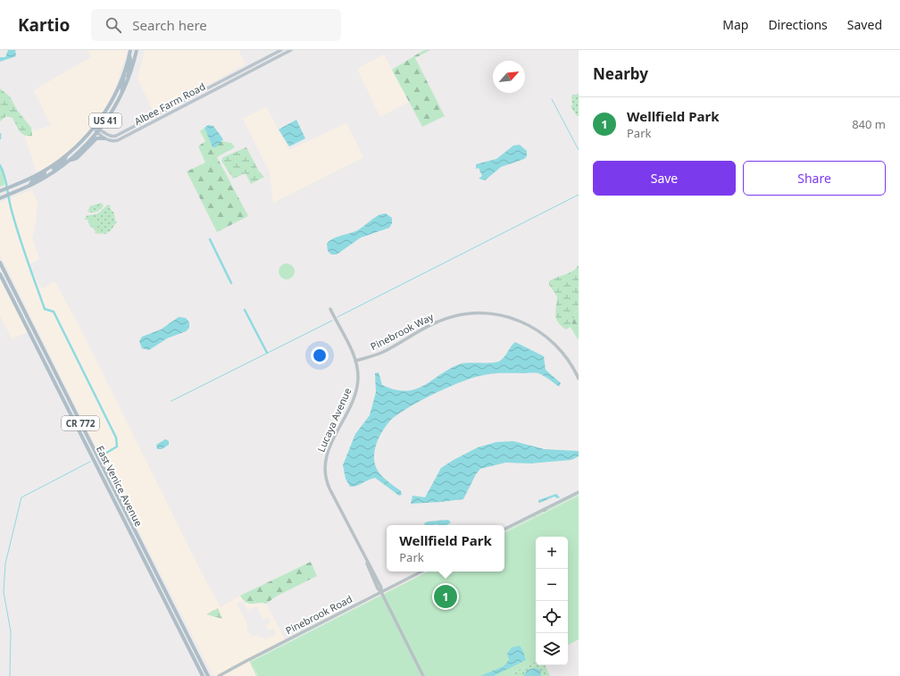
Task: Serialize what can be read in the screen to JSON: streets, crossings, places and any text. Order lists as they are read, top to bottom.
{
  "streets": {
    "main road": [
      "Albee Farm Road",
      "US 41",
      "CR 772",
      "East Venice Avenue"
    ],
    "street": ["Pinebrook Way", "Lucaya Avenue", "Pinebrook Road"]
  },
  "crossings": [
    ["Albee Farm Road", "US 41"],
    ["Pinebrook Way", "Lucaya Avenue"],
    ["Lucaya Avenue", "Pinebrook Road"]
  ],
  "north": "top right",
  "page": {
    "header": "Kartio",
    "search": "Search here",
    "nav": ["Map", "Directions", "Saved"],
    "heading": "Nearby",
    "list": [
      {
        "mark": "1",
        "name": "Wellfield Park",
        "note": "Park",
        "value": "840 m"
      }
    ],
    "buttons": ["Save", "Share"],
    "popup": ["Wellfield Park", "Park"],
    "map_buttons": ["+", "−"],
    "pins": "1"
  }
}
